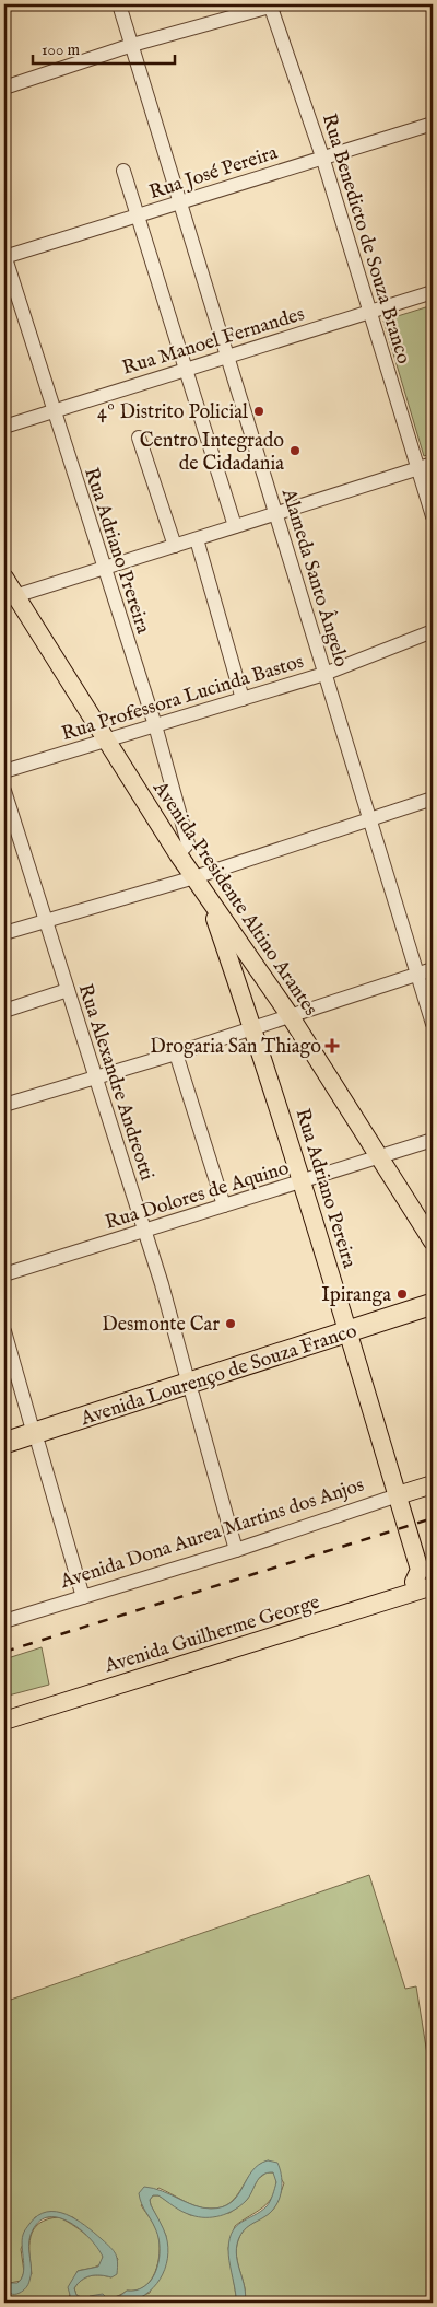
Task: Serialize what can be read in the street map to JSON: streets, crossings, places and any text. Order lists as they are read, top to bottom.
{
  "streets": {
    "highway": ["Avenida Lourenço de Souza Franco"],
    "main road": [
      "Avenida Presidente Altino Arantes",
      "Rua Adriano Pereira",
      "Avenida Dona Aurea Martins dos Anjos",
      "Avenida Guilherme George"
    ],
    "street": [
      "Rua José Pereira",
      "Rua Benedicto de Souza Branco",
      "Rua Manoel Fernandes",
      "Rua Adriano Prereira",
      "Alameda Santo Ângelo",
      "Rua Professora Lucinda Bastos",
      "Rua Alexandre Andreotti",
      "Rua Dolores de Aquino"
    ]
  },
  "crossings": [
    ["Rua José Pereira", "Rua Benedicto de Souza Branco"],
    ["Rua José Pereira", "Rua Adriano Prereira"],
    ["Rua José Pereira", "Alameda Santo Ângelo"],
    ["Rua Benedicto de Souza Branco", "Rua Manoel Fernandes"],
    ["Rua Manoel Fernandes", "Rua Adriano Prereira"],
    ["Rua Manoel Fernandes", "Alameda Santo Ângelo"],
    ["Rua Adriano Prereira", "Rua Professora Lucinda Bastos"],
    ["Rua Adriano Prereira", "Avenida Presidente Altino Arantes"],
    ["Alameda Santo Ângelo", "Rua Professora Lucinda Bastos"],
    ["Rua Professora Lucinda Bastos", "Avenida Presidente Altino Arantes"],
    ["Avenida Presidente Altino Arantes", "Rua Adriano Pereira"],
    ["Avenida Presidente Altino Arantes", "Rua Dolores de Aquino"],
    ["Rua Alexandre Andreotti", "Rua Dolores de Aquino"],
    ["Rua Alexandre Andreotti", "Avenida Lourenço de Souza Franco"],
    ["Rua Alexandre Andreotti", "Avenida Dona Aurea Martins dos Anjos"],
    ["Rua Adriano Pereira", "Rua Dolores de Aquino"],
    ["Rua Adriano Pereira", "Avenida Lourenço de Souza Franco"],
    ["Rua Adriano Pereira", "Avenida Dona Aurea Martins dos Anjos"],
    ["Rua Adriano Pereira", "Avenida Guilherme George"]
  ],
  "places": {
    "other": [
      "4º Distrito Policial",
      "Centro Integrado de Cidadania",
      "Ipiranga",
      "Desmonte Car"
    ],
    "health": ["Drogaria San Thiago"]
  },
  "scale_bar": "100 m"
}
